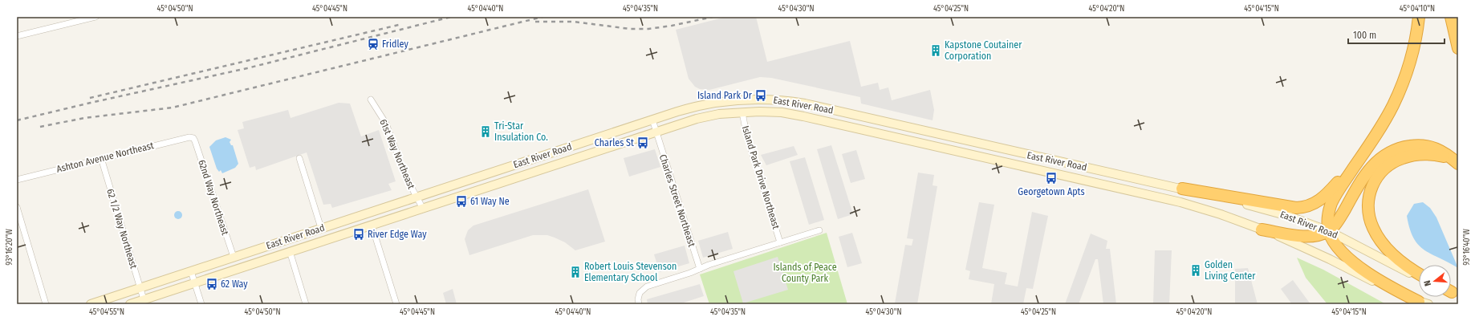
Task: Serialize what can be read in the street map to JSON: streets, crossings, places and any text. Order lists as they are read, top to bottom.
{
  "streets": {
    "main road": ["East River Road"],
    "street": [
      "61st Way Northeast",
      "Ashton Avenue Northeast",
      "Island Park Drive Northeast",
      "62nd Way Northeast",
      "Charles Street Northeast",
      "62 1/2 Way Northeast"
    ]
  },
  "crossings": [
    ["East River Road", "61st Way Northeast"],
    ["East River Road", "Island Park Drive Northeast"],
    ["East River Road", "62nd Way Northeast"],
    ["East River Road", "Charles Street Northeast"],
    ["East River Road", "62 1/2 Way Northeast"],
    ["Ashton Avenue Northeast", "62nd Way Northeast"],
    ["Ashton Avenue Northeast", "62 1/2 Way Northeast"]
  ],
  "parks": ["Islands of Peace County Park"],
  "places": {
    "station": ["Fridley"],
    "building": [
      "Kapstone Coutainer Corporation",
      "Tri-Star Insulation Co.",
      "Golden Living Center",
      "Robert Louis Stevenson Elementary School"
    ],
    "bus stop": [
      "Island Park Dr",
      "Charles St",
      "Georgetown Apts",
      "61 Way Ne",
      "River Edge Way",
      "62 Way"
    ]
  },
  "scale_bar": "100 m",
  "north": "left",
  "coordinates": [
    "45°04'50\"N",
    "45°04'45\"N",
    "45°04'40\"N",
    "45°04'35\"N",
    "45°04'30\"N",
    "45°04'25\"N",
    "45°04'20\"N",
    "45°04'15\"N",
    "45°04'10\"N",
    "93°16'40\"W",
    "93°16'20\"W",
    "45°04'55\"N"
  ]
}
